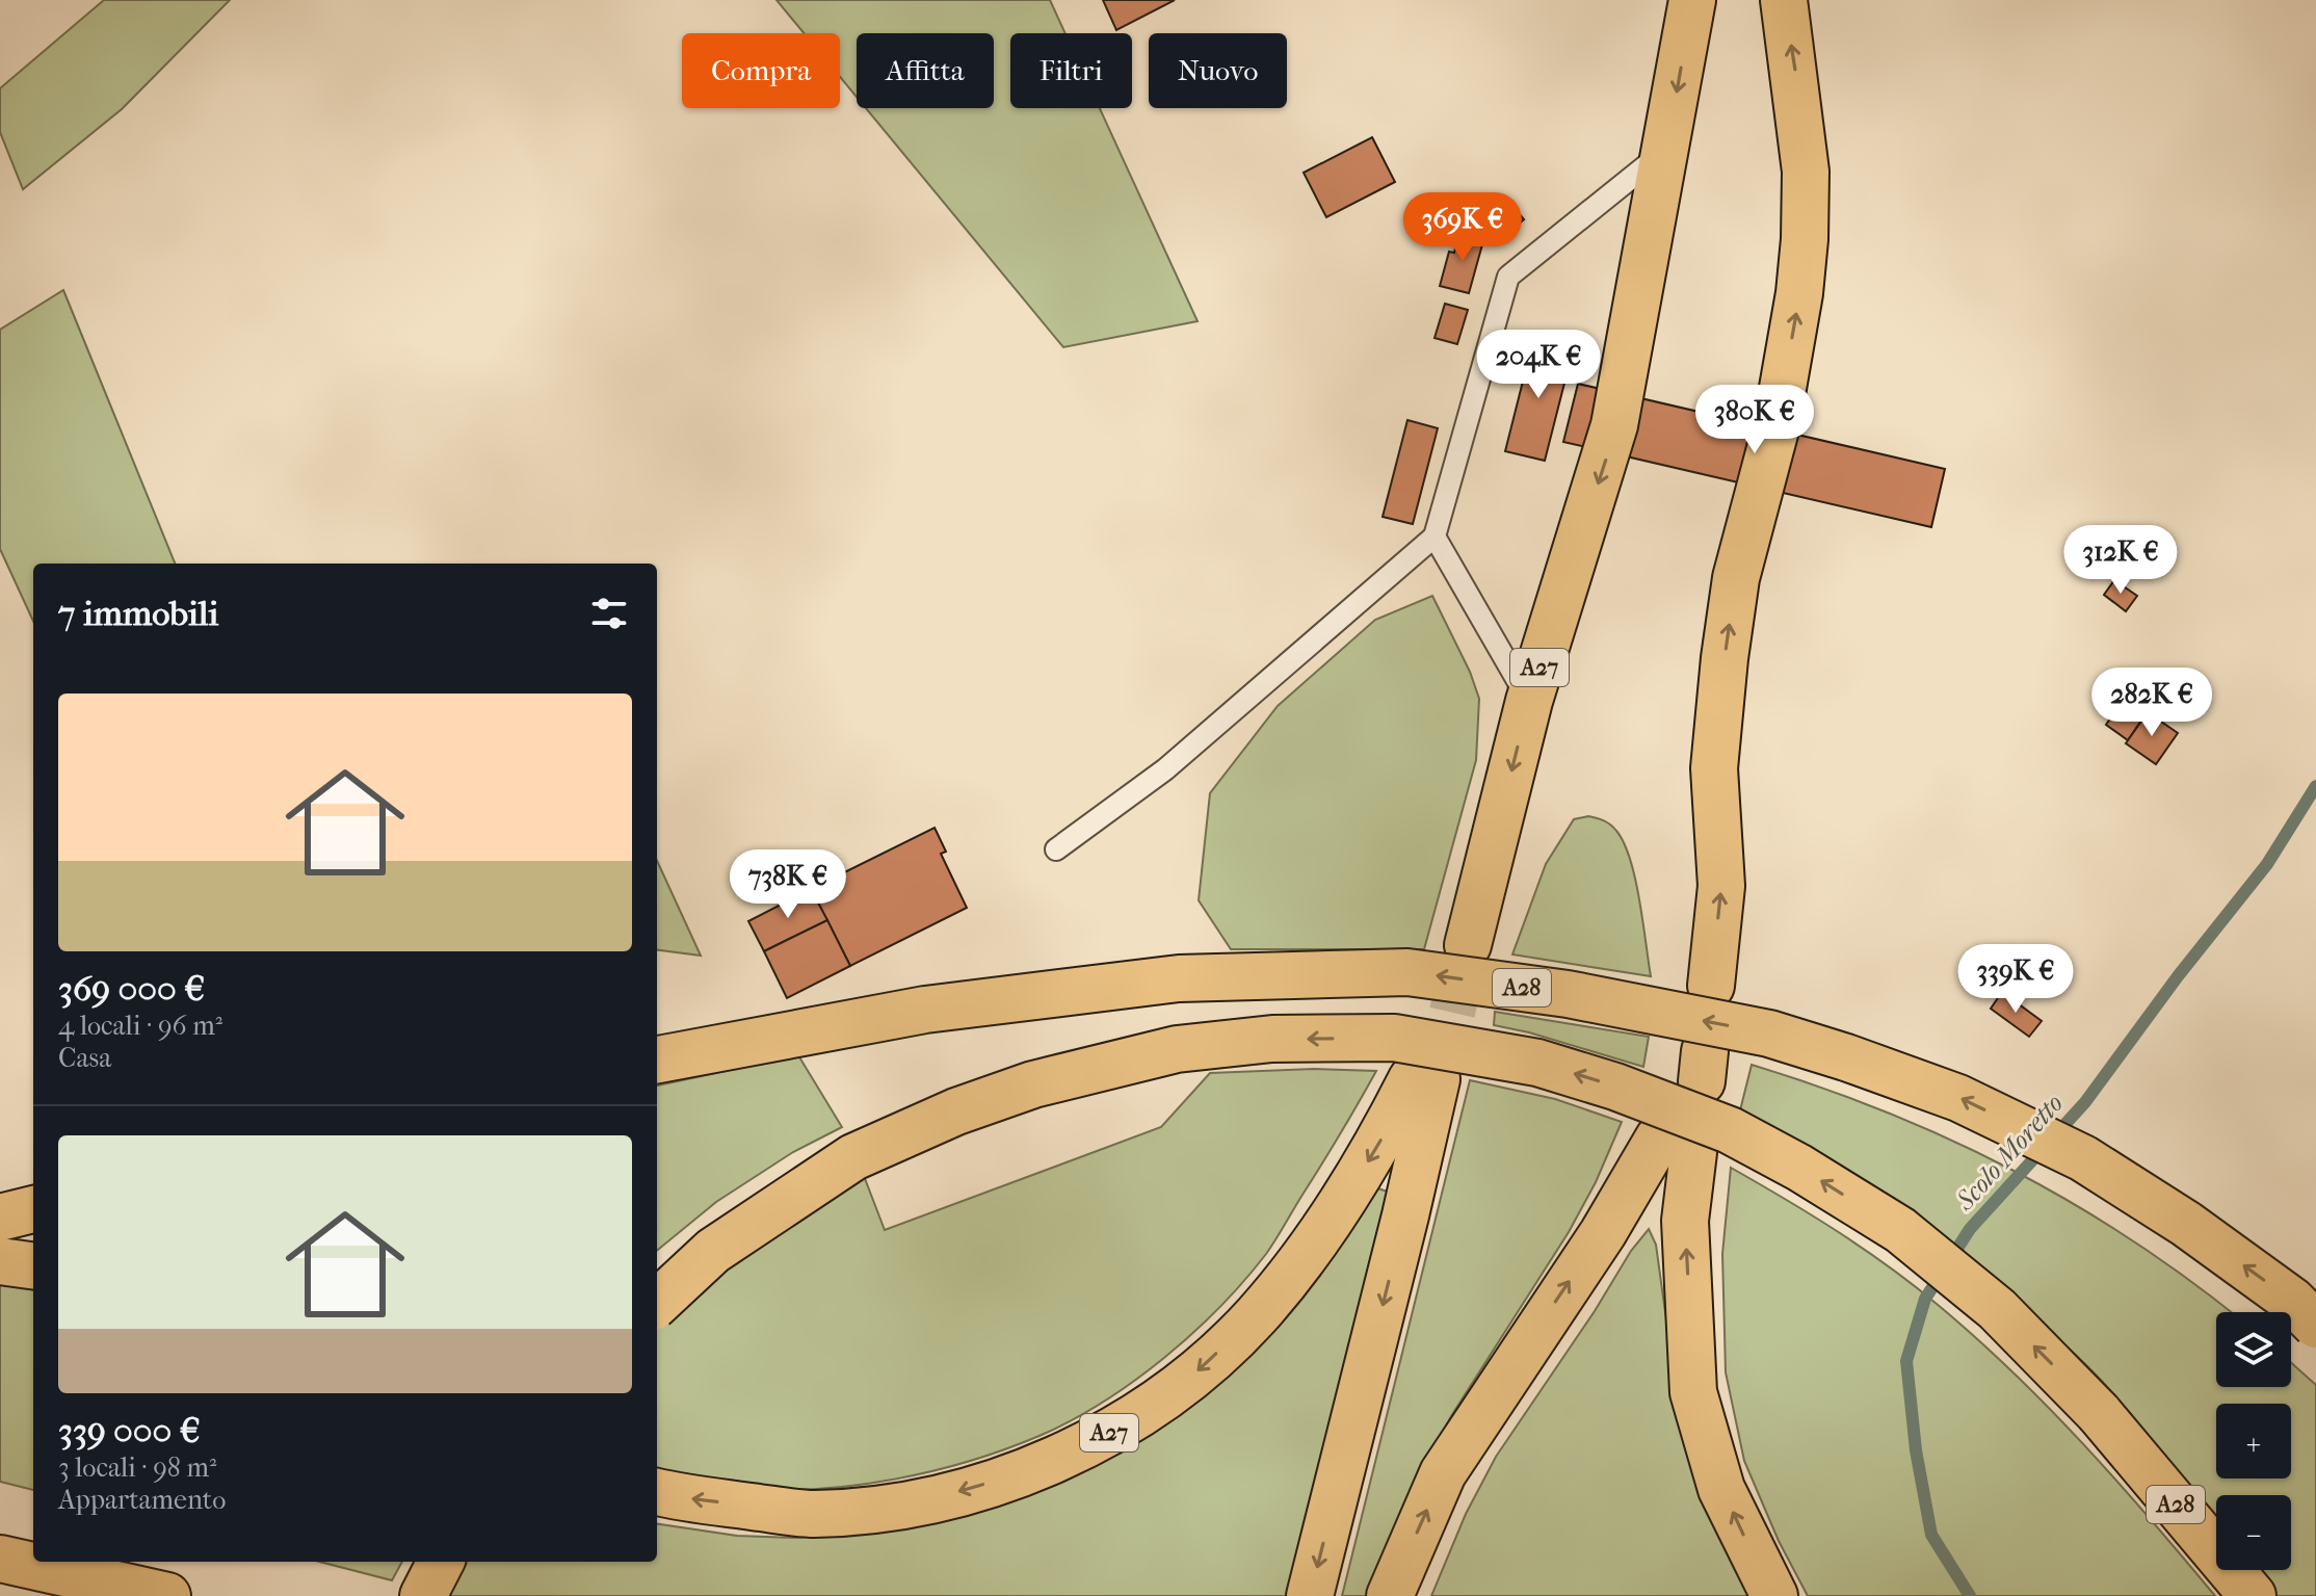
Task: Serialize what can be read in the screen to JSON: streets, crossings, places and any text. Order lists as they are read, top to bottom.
{
  "streets": {
    "highway": ["A27", "A28"]
  },
  "water": ["Scolo Moretto"],
  "page": {
    "chip": [
      "Compra",
      "Affitta",
      "Filtri",
      "Nuovo"
    ],
    "price": [
      "369K €",
      "204K €",
      "380K €",
      "312K €",
      "282K €",
      "738K €",
      "339K €"
    ],
    "heading": "7 immobili",
    "list": [
      {
        "name": "369 000 €",
        "note": "4 locali · 96 m² · Casa"
      },
      {
        "name": "339 000 €",
        "note": "3 locali · 98 m² · Appartamento"
      }
    ],
    "map_buttons": ["+", "−"]
  }
}
